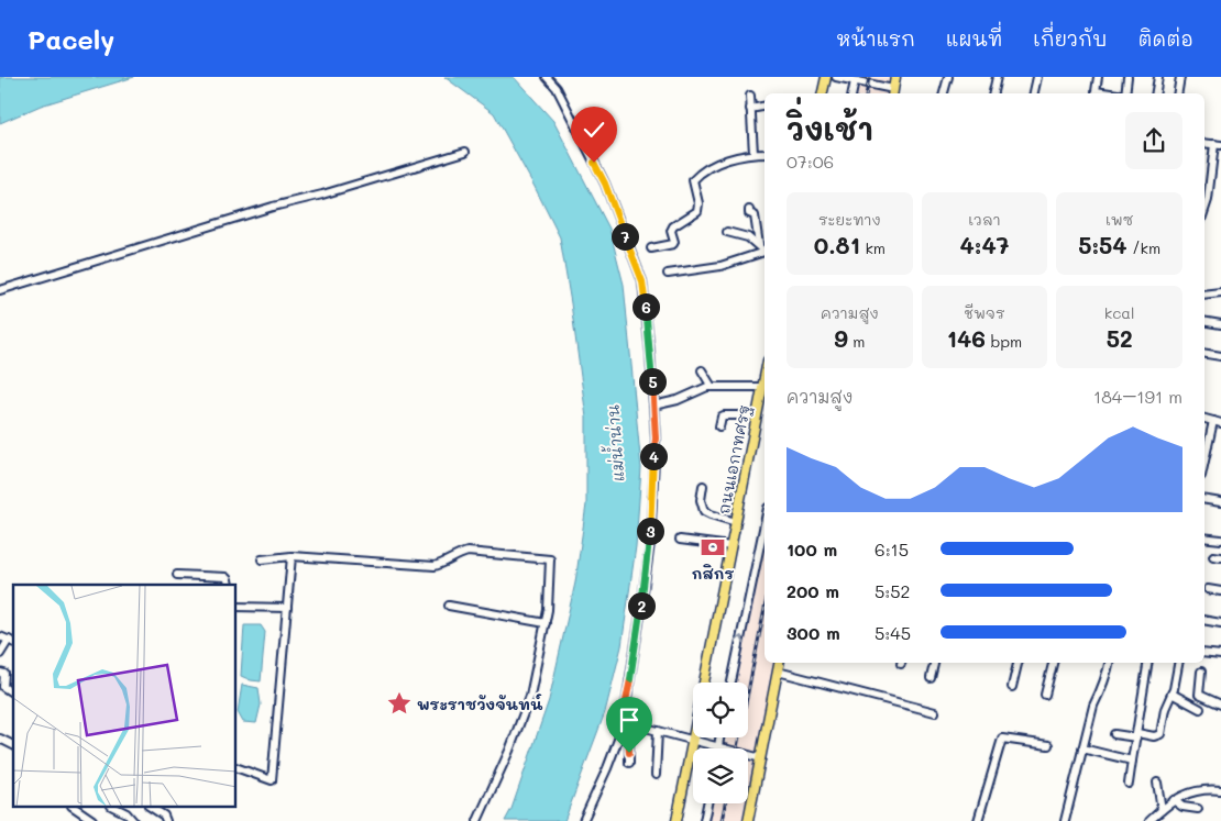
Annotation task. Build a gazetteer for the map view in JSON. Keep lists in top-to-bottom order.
{
  "streets": {
    "main road": ["ถนนเอกาทศรฐ"]
  },
  "water": ["แม่น้ำน่าน"],
  "places": {
    "bank": ["กสิกร"],
    "place": ["พระราชวังจันทน์"]
  },
  "page": {
    "header": "Pacely",
    "nav": [
      "หน้าแรก",
      "แผนที่",
      "เกี่ยวกับ",
      "ติดต่อ"
    ],
    "heading": ["วิ่งเช้า", "07:06"],
    "stats": [
      ["ระยะทาง", "0.81 km"],
      ["เวลา", "4:47"],
      ["เพซ", "5:54 /km"],
      ["ความสูง", "9 m"],
      ["ชีพจร", "146 bpm"],
      ["kcal", "52"]
    ],
    "pins": [
      "7",
      "6",
      "5",
      "4",
      "3",
      "2"
    ],
    "chart": ["ความสูง", "184–191 m"],
    "list": [
      {
        "name": "100 m",
        "note": "6:15"
      },
      {
        "name": "200 m",
        "note": "5:52"
      },
      {
        "name": "300 m",
        "note": "5:45"
      }
    ]
  }
}
